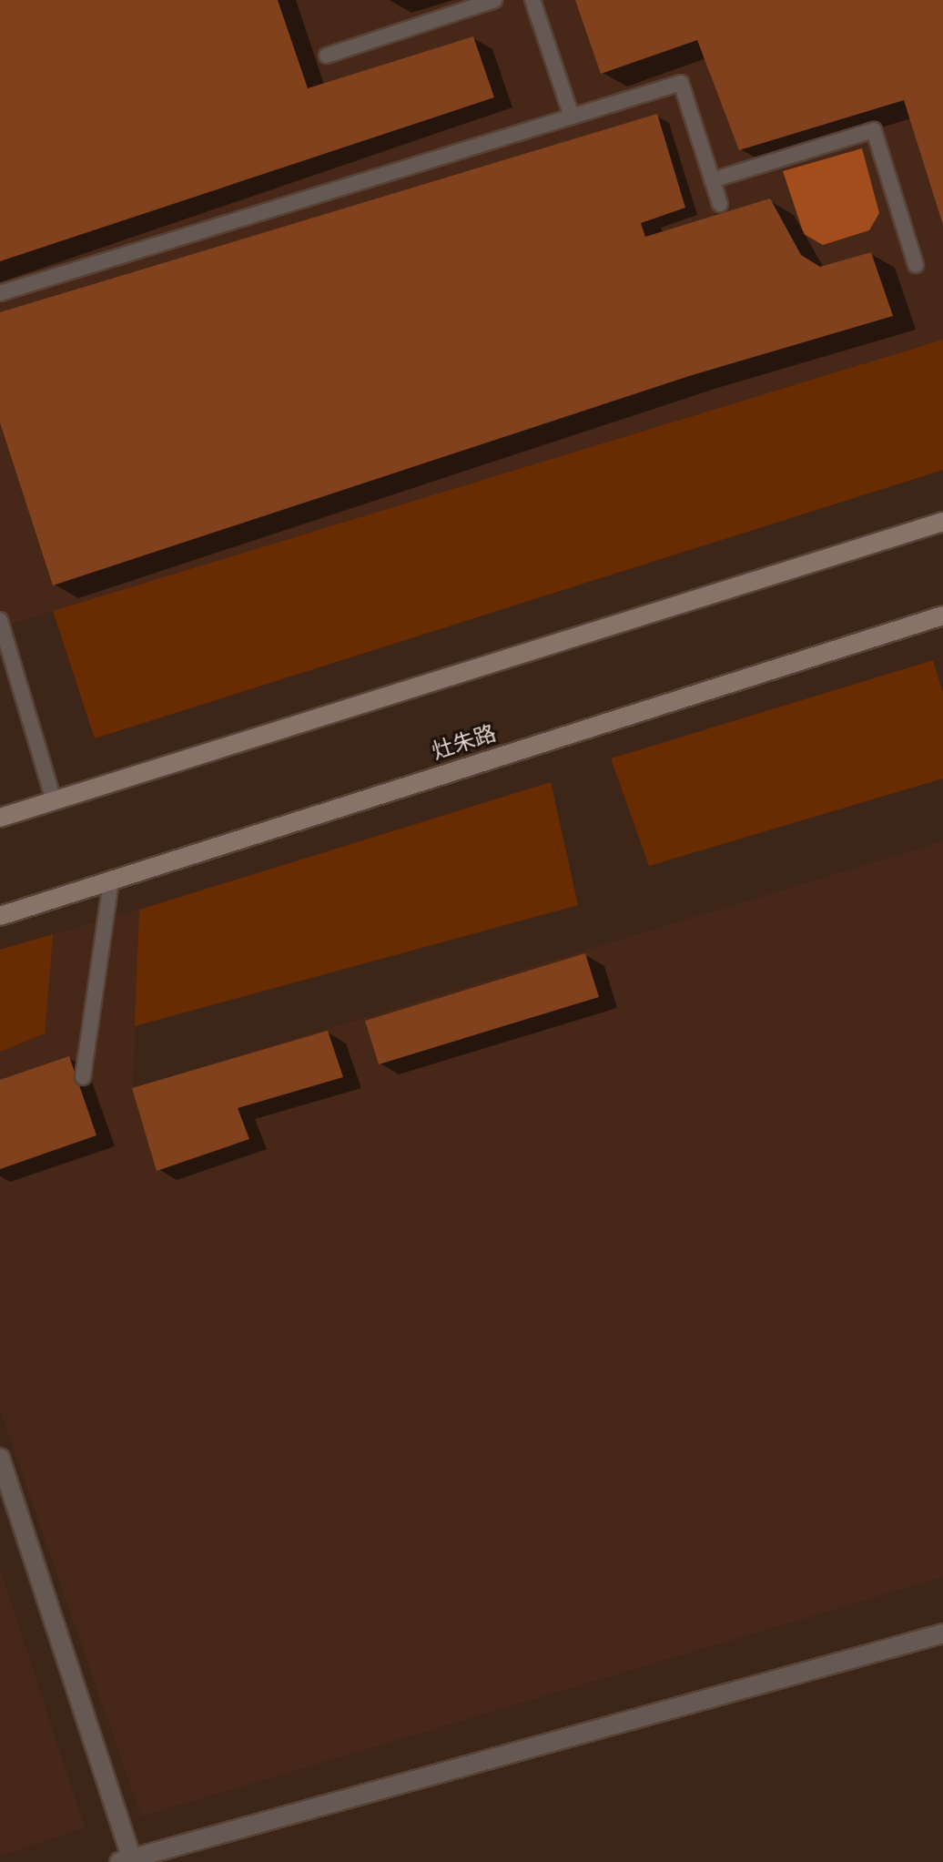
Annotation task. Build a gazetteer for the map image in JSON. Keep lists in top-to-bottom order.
{
  "streets": {
    "main road": ["灶朱路"]
  }
}
